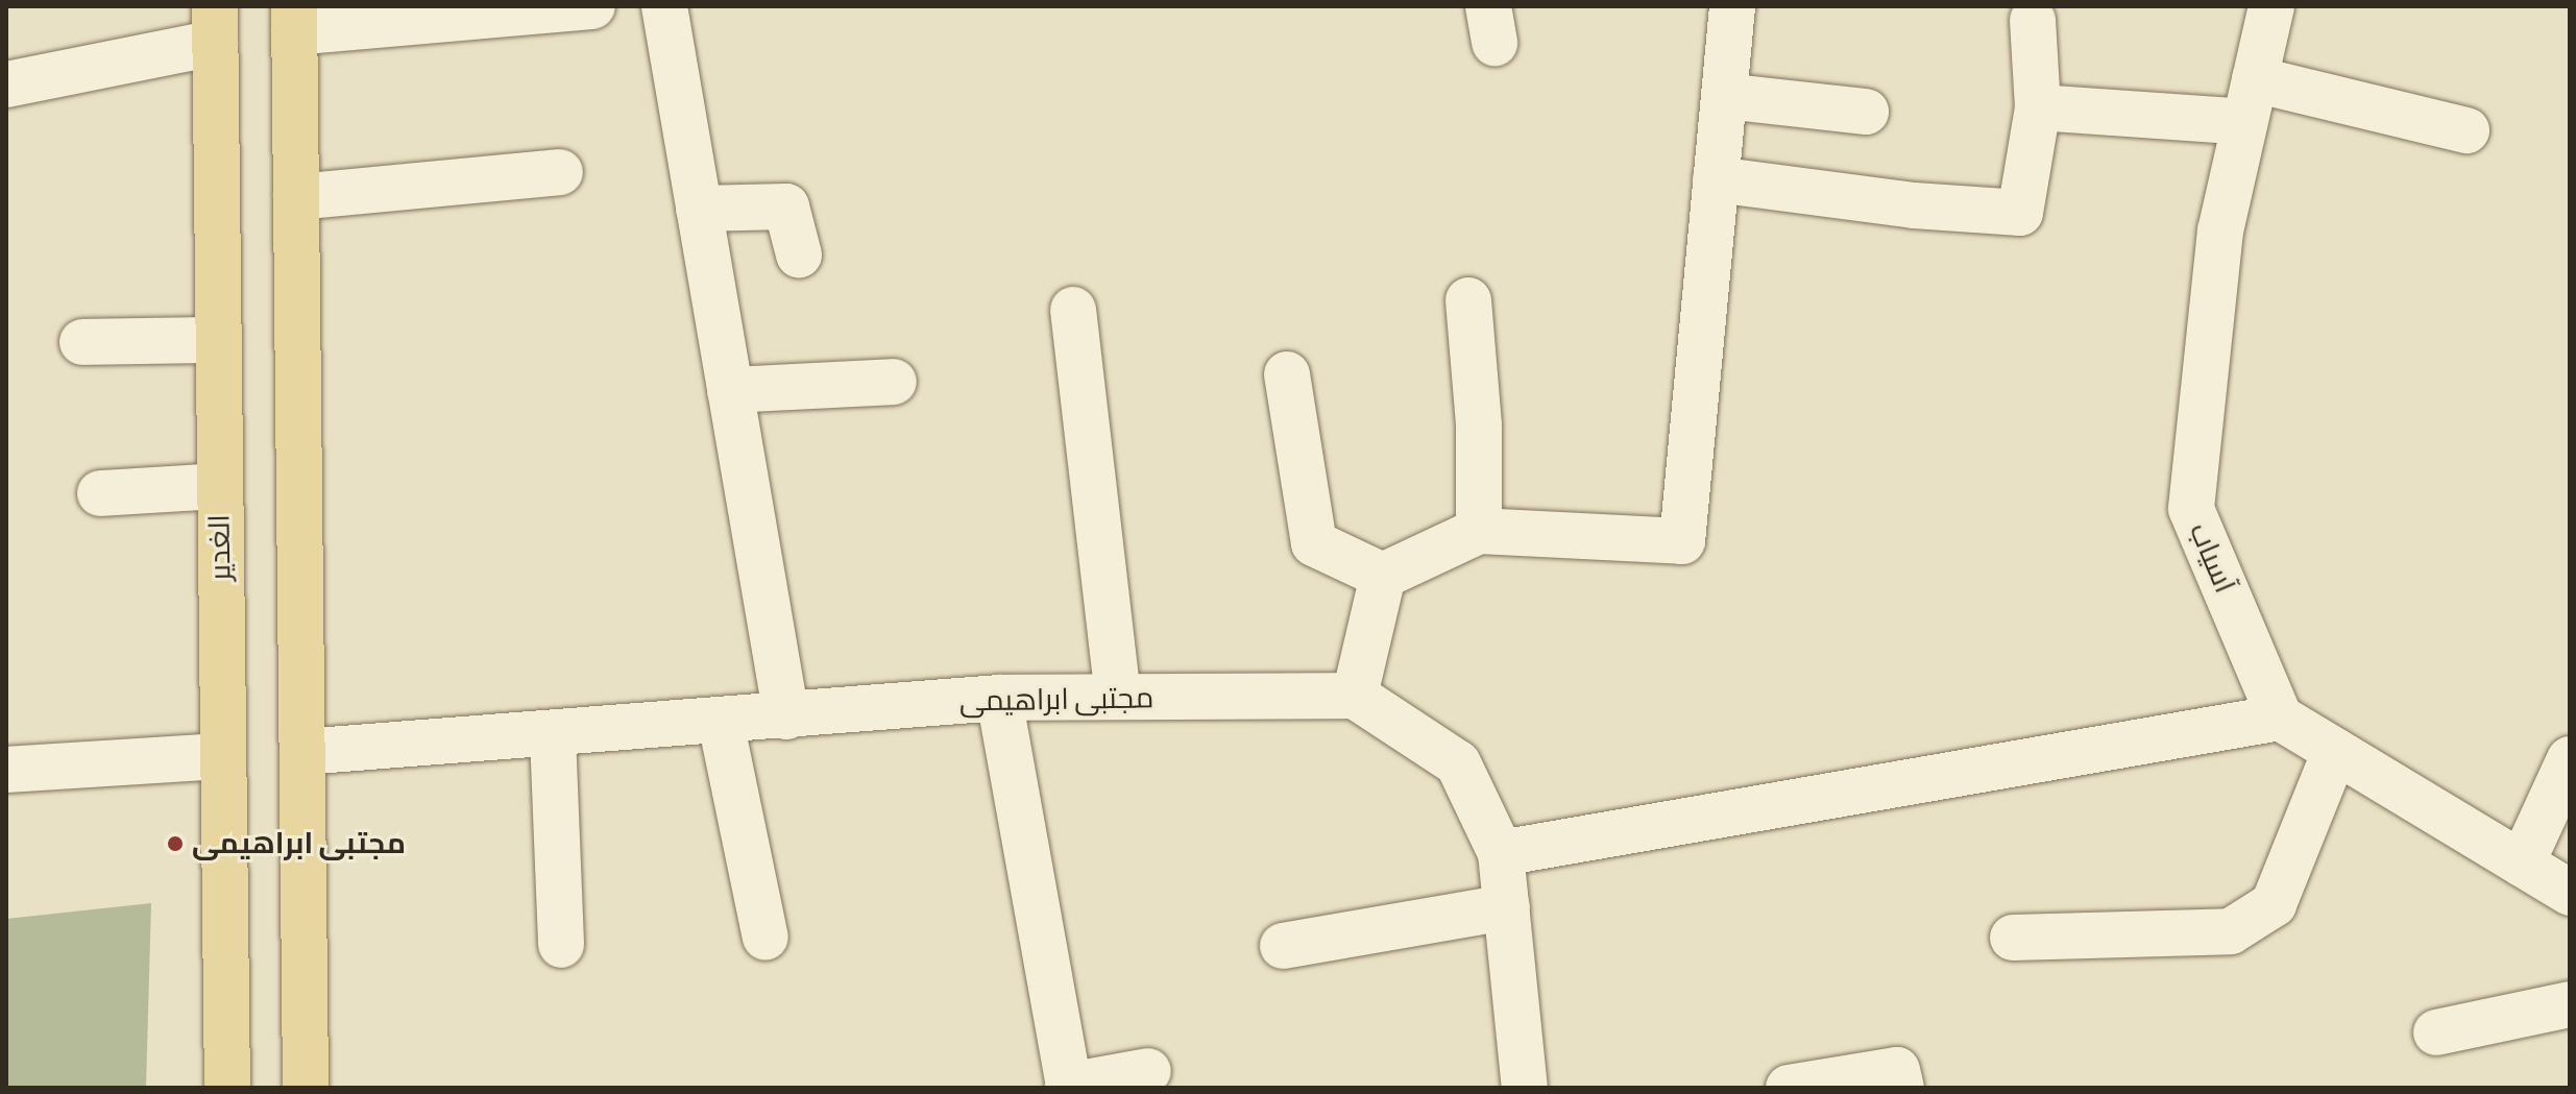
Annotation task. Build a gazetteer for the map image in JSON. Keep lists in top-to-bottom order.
{
  "streets": {
    "main road": ["الغدیر"],
    "street": ["آسیاب", "مجتبی ابراهیمی"]
  },
  "places": ["مجتبی ابراهیمی"]
}
